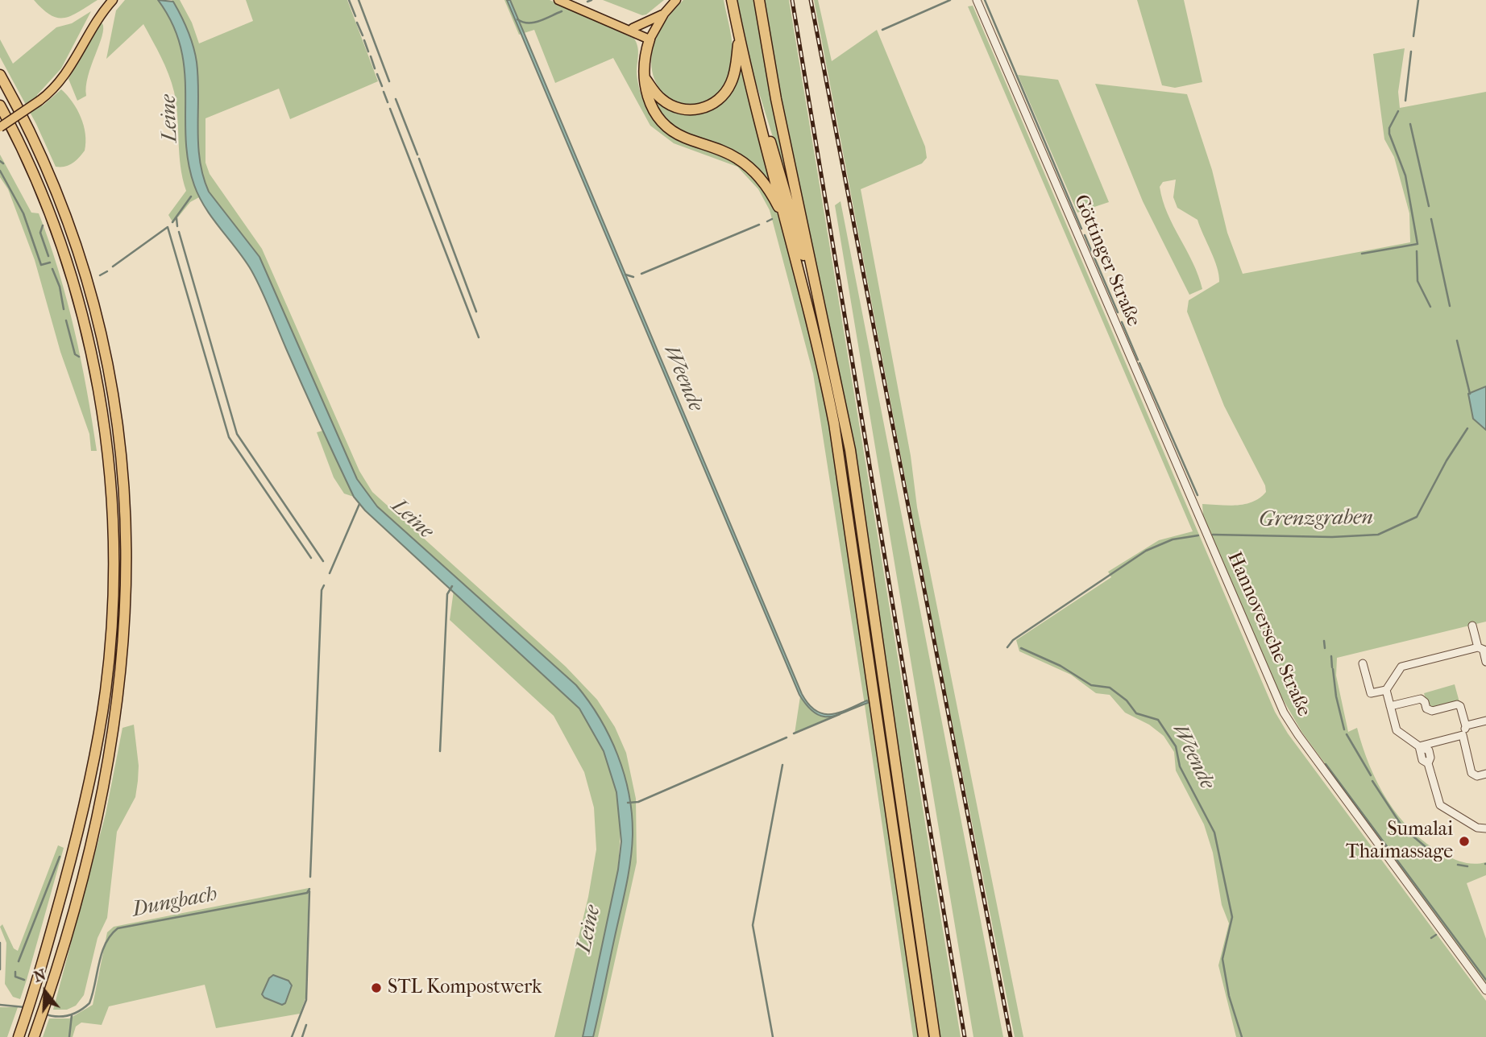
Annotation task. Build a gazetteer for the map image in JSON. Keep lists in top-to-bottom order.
{
  "streets": {
    "street": ["Göttinger Straße", "Hannoversche Straße"]
  },
  "crossings": [
    ["Göttinger Straße", "Hannoversche Straße"]
  ],
  "water": [
    "Leine",
    "Weende",
    "Grenzgraben",
    "Dungbach"
  ],
  "places": ["Sumalai Thaimassage", "STL Kompostwerk"],
  "north": "top"
}
